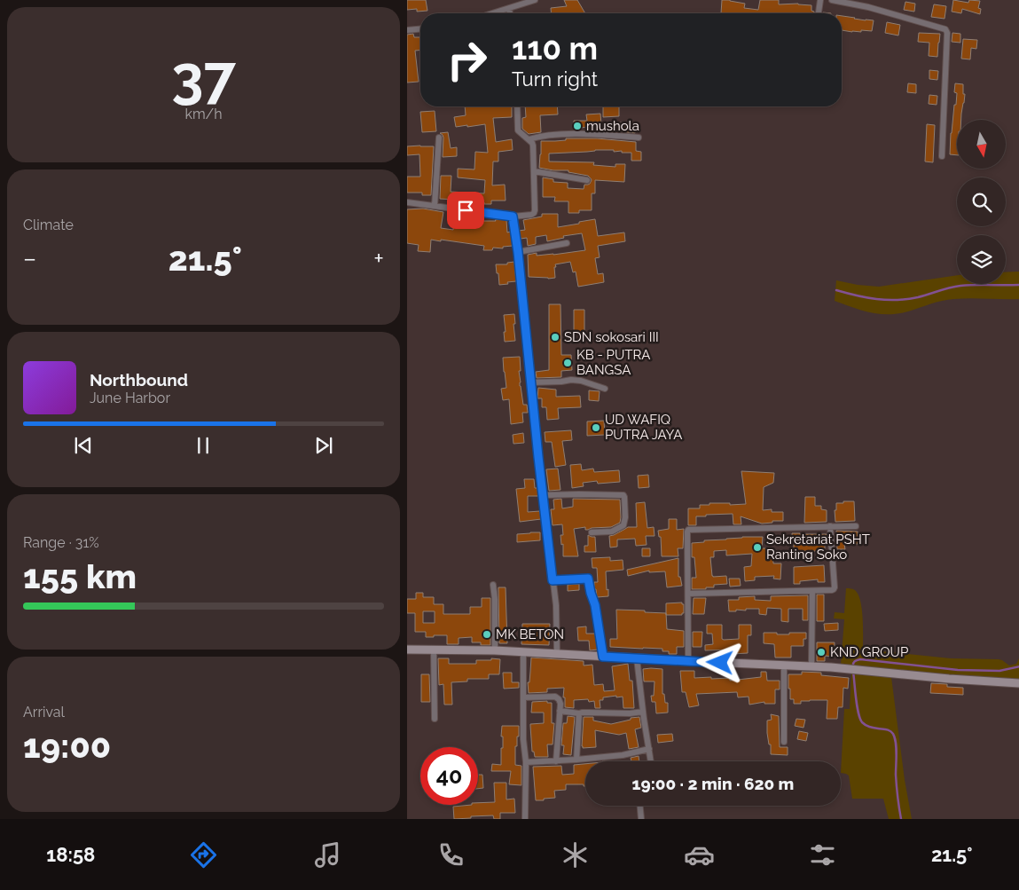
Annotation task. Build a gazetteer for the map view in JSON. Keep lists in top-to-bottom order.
{
  "places": [
    "mushola",
    "SDN sokosari III",
    "KB - PUTRA BANGSA",
    "UD WAFIQ PUTRA JAYA",
    "Sekretariat PSHT Ranting Soko",
    "MK BETON",
    "KND GROUP"
  ],
  "north": "bottom",
  "page": {
    "tile": [
      ["37", "km/h"],
      "Climate",
      ["Range · 31%", "155 km"],
      ["Arrival", "19:00"]
    ],
    "turn": ["110 m", "Turn right"],
    "heat": ["−", "21.5°", "+"],
    "song": ["Northbound", "June Harbor"],
    "limit": "40",
    "trip": "19:00 · 2 min · 620 m",
    "tabs": ["18:58", "21.5°"]
  }
}
